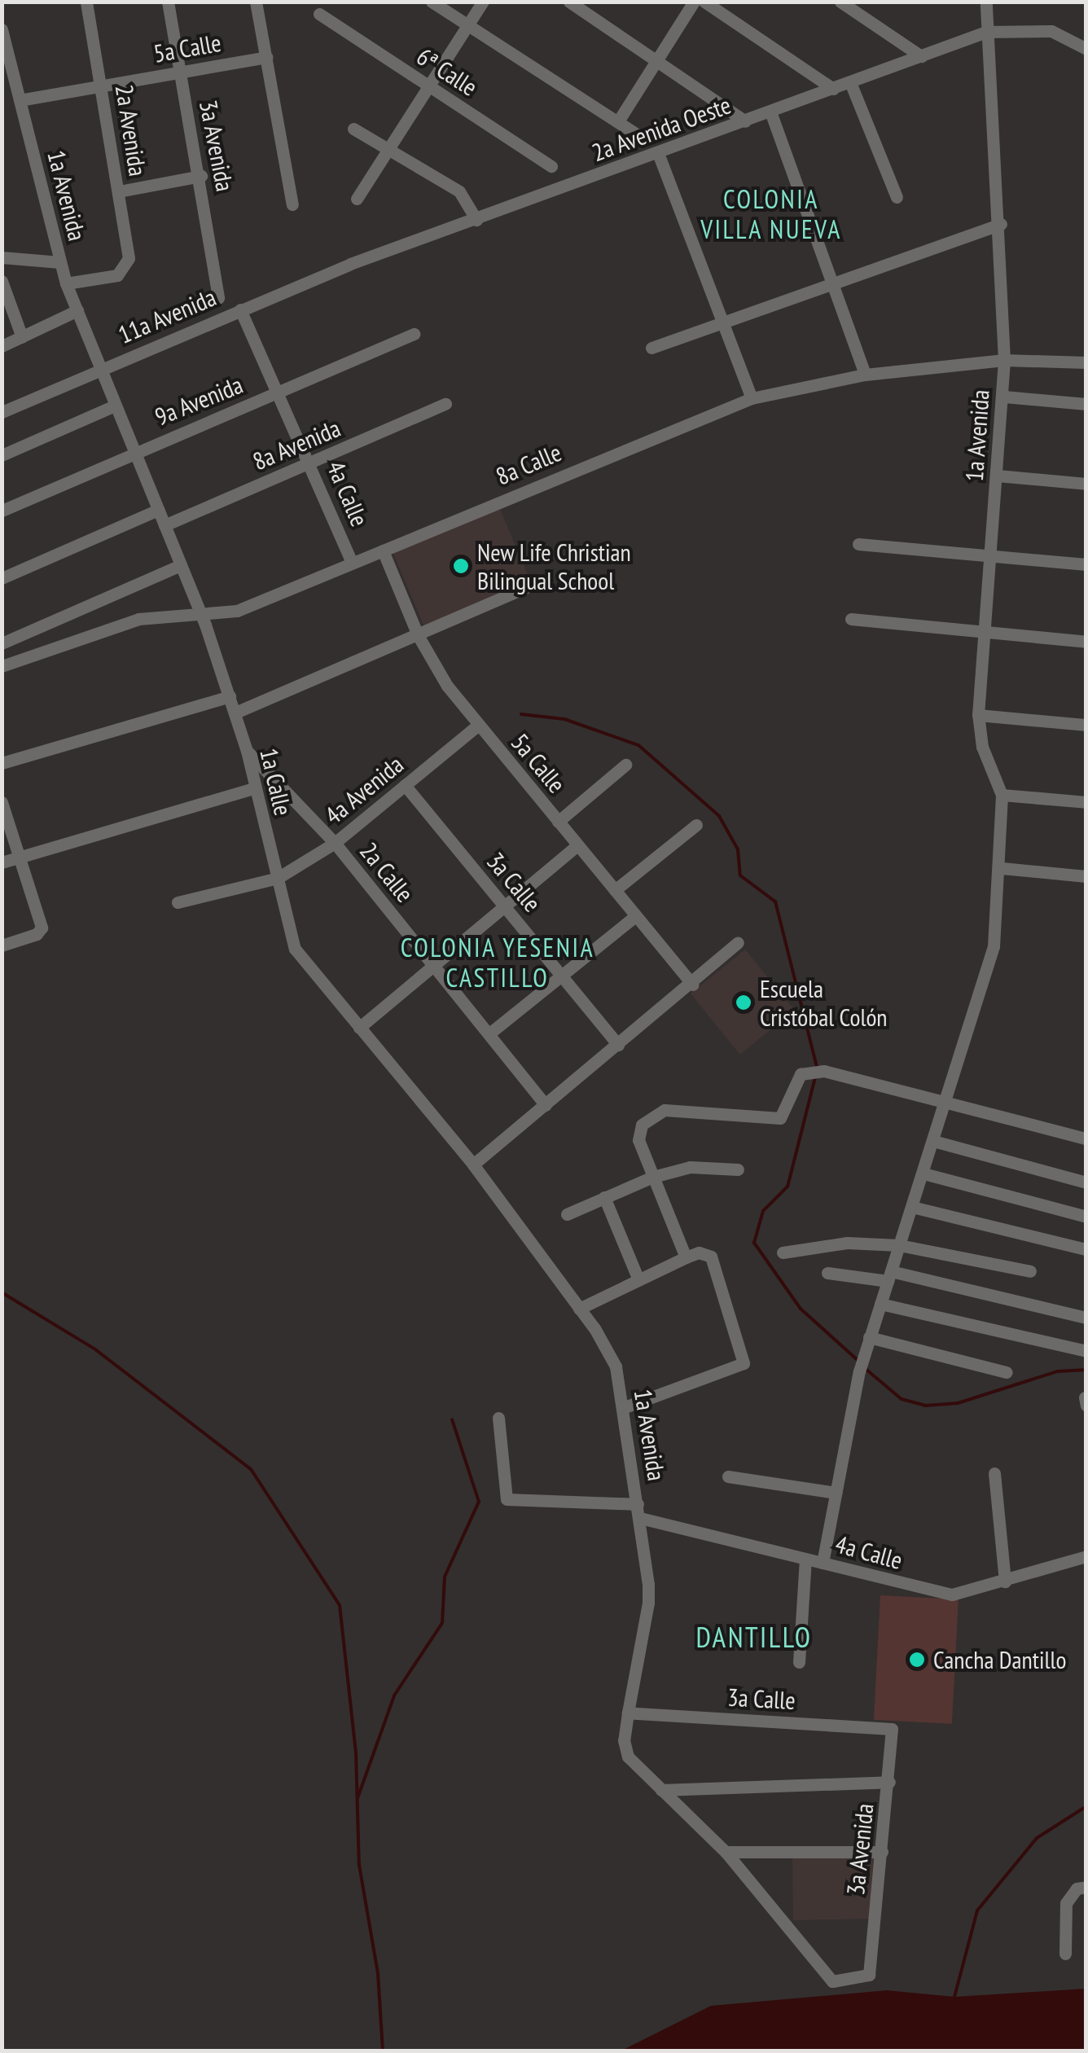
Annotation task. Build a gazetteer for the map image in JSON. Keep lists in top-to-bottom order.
{
  "streets": {
    "street": [
      "5a Calle",
      "6ª Calle",
      "2a Avenida Oeste",
      "2a Avenida",
      "3a Avenida",
      "1a Avenida",
      "11a Avenida",
      "9a Avenida",
      "8a Avenida",
      "8a Calle",
      "4a Calle",
      "1a Calle",
      "4a Avenida",
      "2a Calle",
      "3a Calle"
    ]
  },
  "crossings": [
    ["5a Calle", "2a Avenida"],
    ["5a Calle", "3a Avenida"],
    ["5a Calle", "1a Avenida"],
    ["5a Calle", "8a Calle"],
    ["5a Calle", "4a Avenida"],
    ["2a Avenida Oeste", "1a Avenida"],
    ["2a Avenida Oeste", "11a Avenida"],
    ["2a Avenida", "1a Avenida"],
    ["3a Avenida", "1a Avenida"],
    ["3a Avenida", "3a Calle"],
    ["1a Avenida", "11a Avenida"],
    ["1a Avenida", "8a Calle"],
    ["1a Avenida", "4a Calle"],
    ["1a Avenida", "1a Calle"],
    ["1a Avenida", "3a Calle"],
    ["11a Avenida", "4a Calle"],
    ["11a Avenida", "1a Calle"],
    ["9a Avenida", "4a Calle"],
    ["9a Avenida", "1a Calle"],
    ["8a Avenida", "4a Calle"],
    ["8a Avenida", "1a Calle"],
    ["8a Calle", "4a Calle"],
    ["8a Calle", "1a Calle"],
    ["1a Calle", "4a Avenida"],
    ["1a Calle", "2a Calle"],
    ["4a Avenida", "2a Calle"],
    ["4a Avenida", "3a Calle"]
  ],
  "districts": ["COLONIA VILLA NUEVA", "COLONIA YESENIA CASTILLO", "DANTILLO"],
  "places": ["New Life Christian Bilingual School", "Escuela Cristóbal Colón", "Cancha Dantillo"]
}
